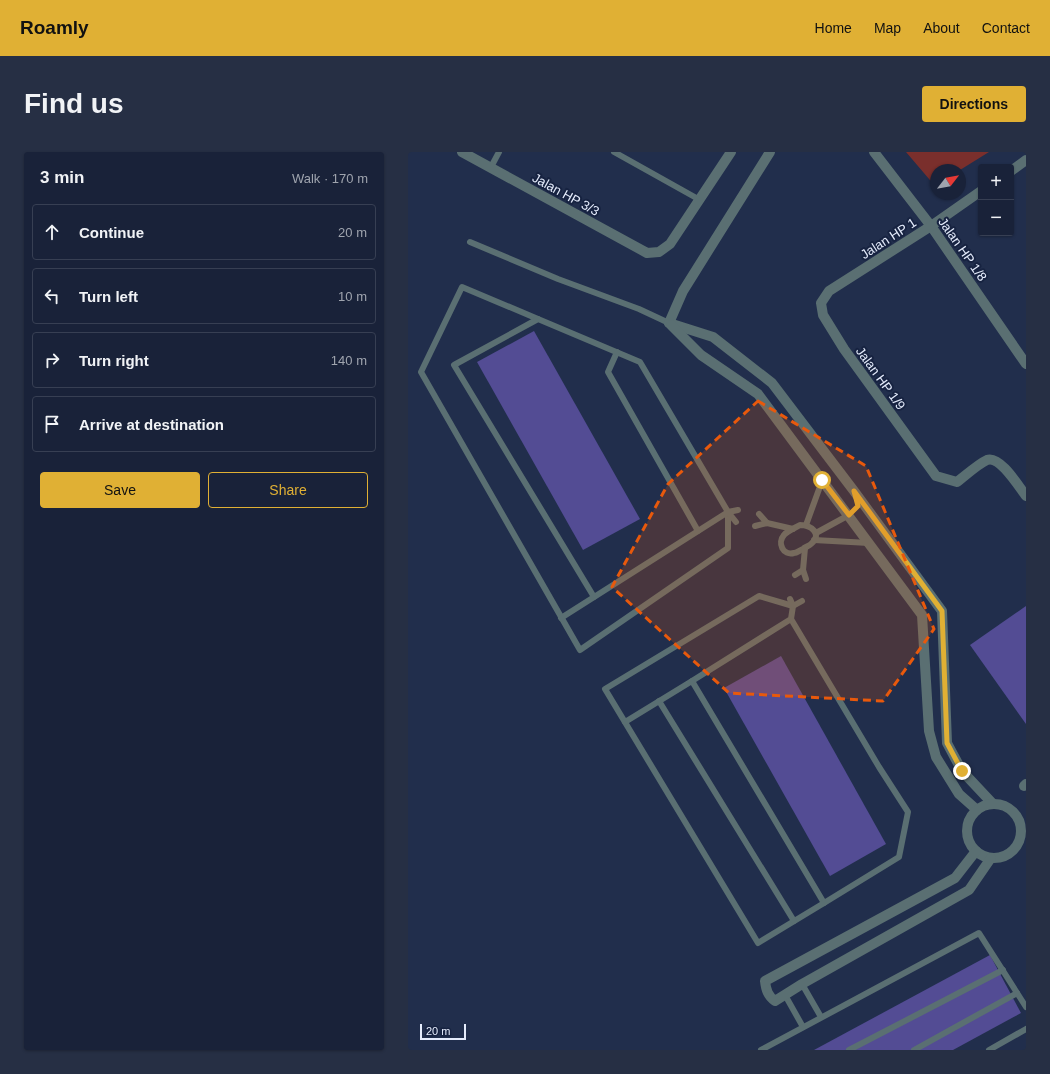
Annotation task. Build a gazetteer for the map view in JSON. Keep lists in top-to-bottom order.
{
  "streets": {
    "street": [
      "Jalan HP 3/3",
      "Jalan HP 1",
      "Jalan HP 1/8",
      "Jalan HP 1/9"
    ]
  },
  "crossings": [
    ["Jalan HP 1", "Jalan HP 1/8"],
    ["Jalan HP 1", "Jalan HP 1/9"]
  ],
  "scale_bar": "20 m",
  "north": "top right",
  "page": {
    "header": "Roamly",
    "nav": [
      "Home",
      "Map",
      "About",
      "Contact"
    ],
    "buttons": [
      "Directions",
      ["Save", "Share"]
    ],
    "title": "Find us",
    "heading": ["3 min", "Walk · 170 m"],
    "map_buttons": ["+", "−"],
    "list": [
      ["Continue", "20 m"],
      ["Turn left", "10 m"],
      ["Turn right", "140 m"],
      "Arrive at destination"
    ],
    "scale": "20 m"
  }
}
